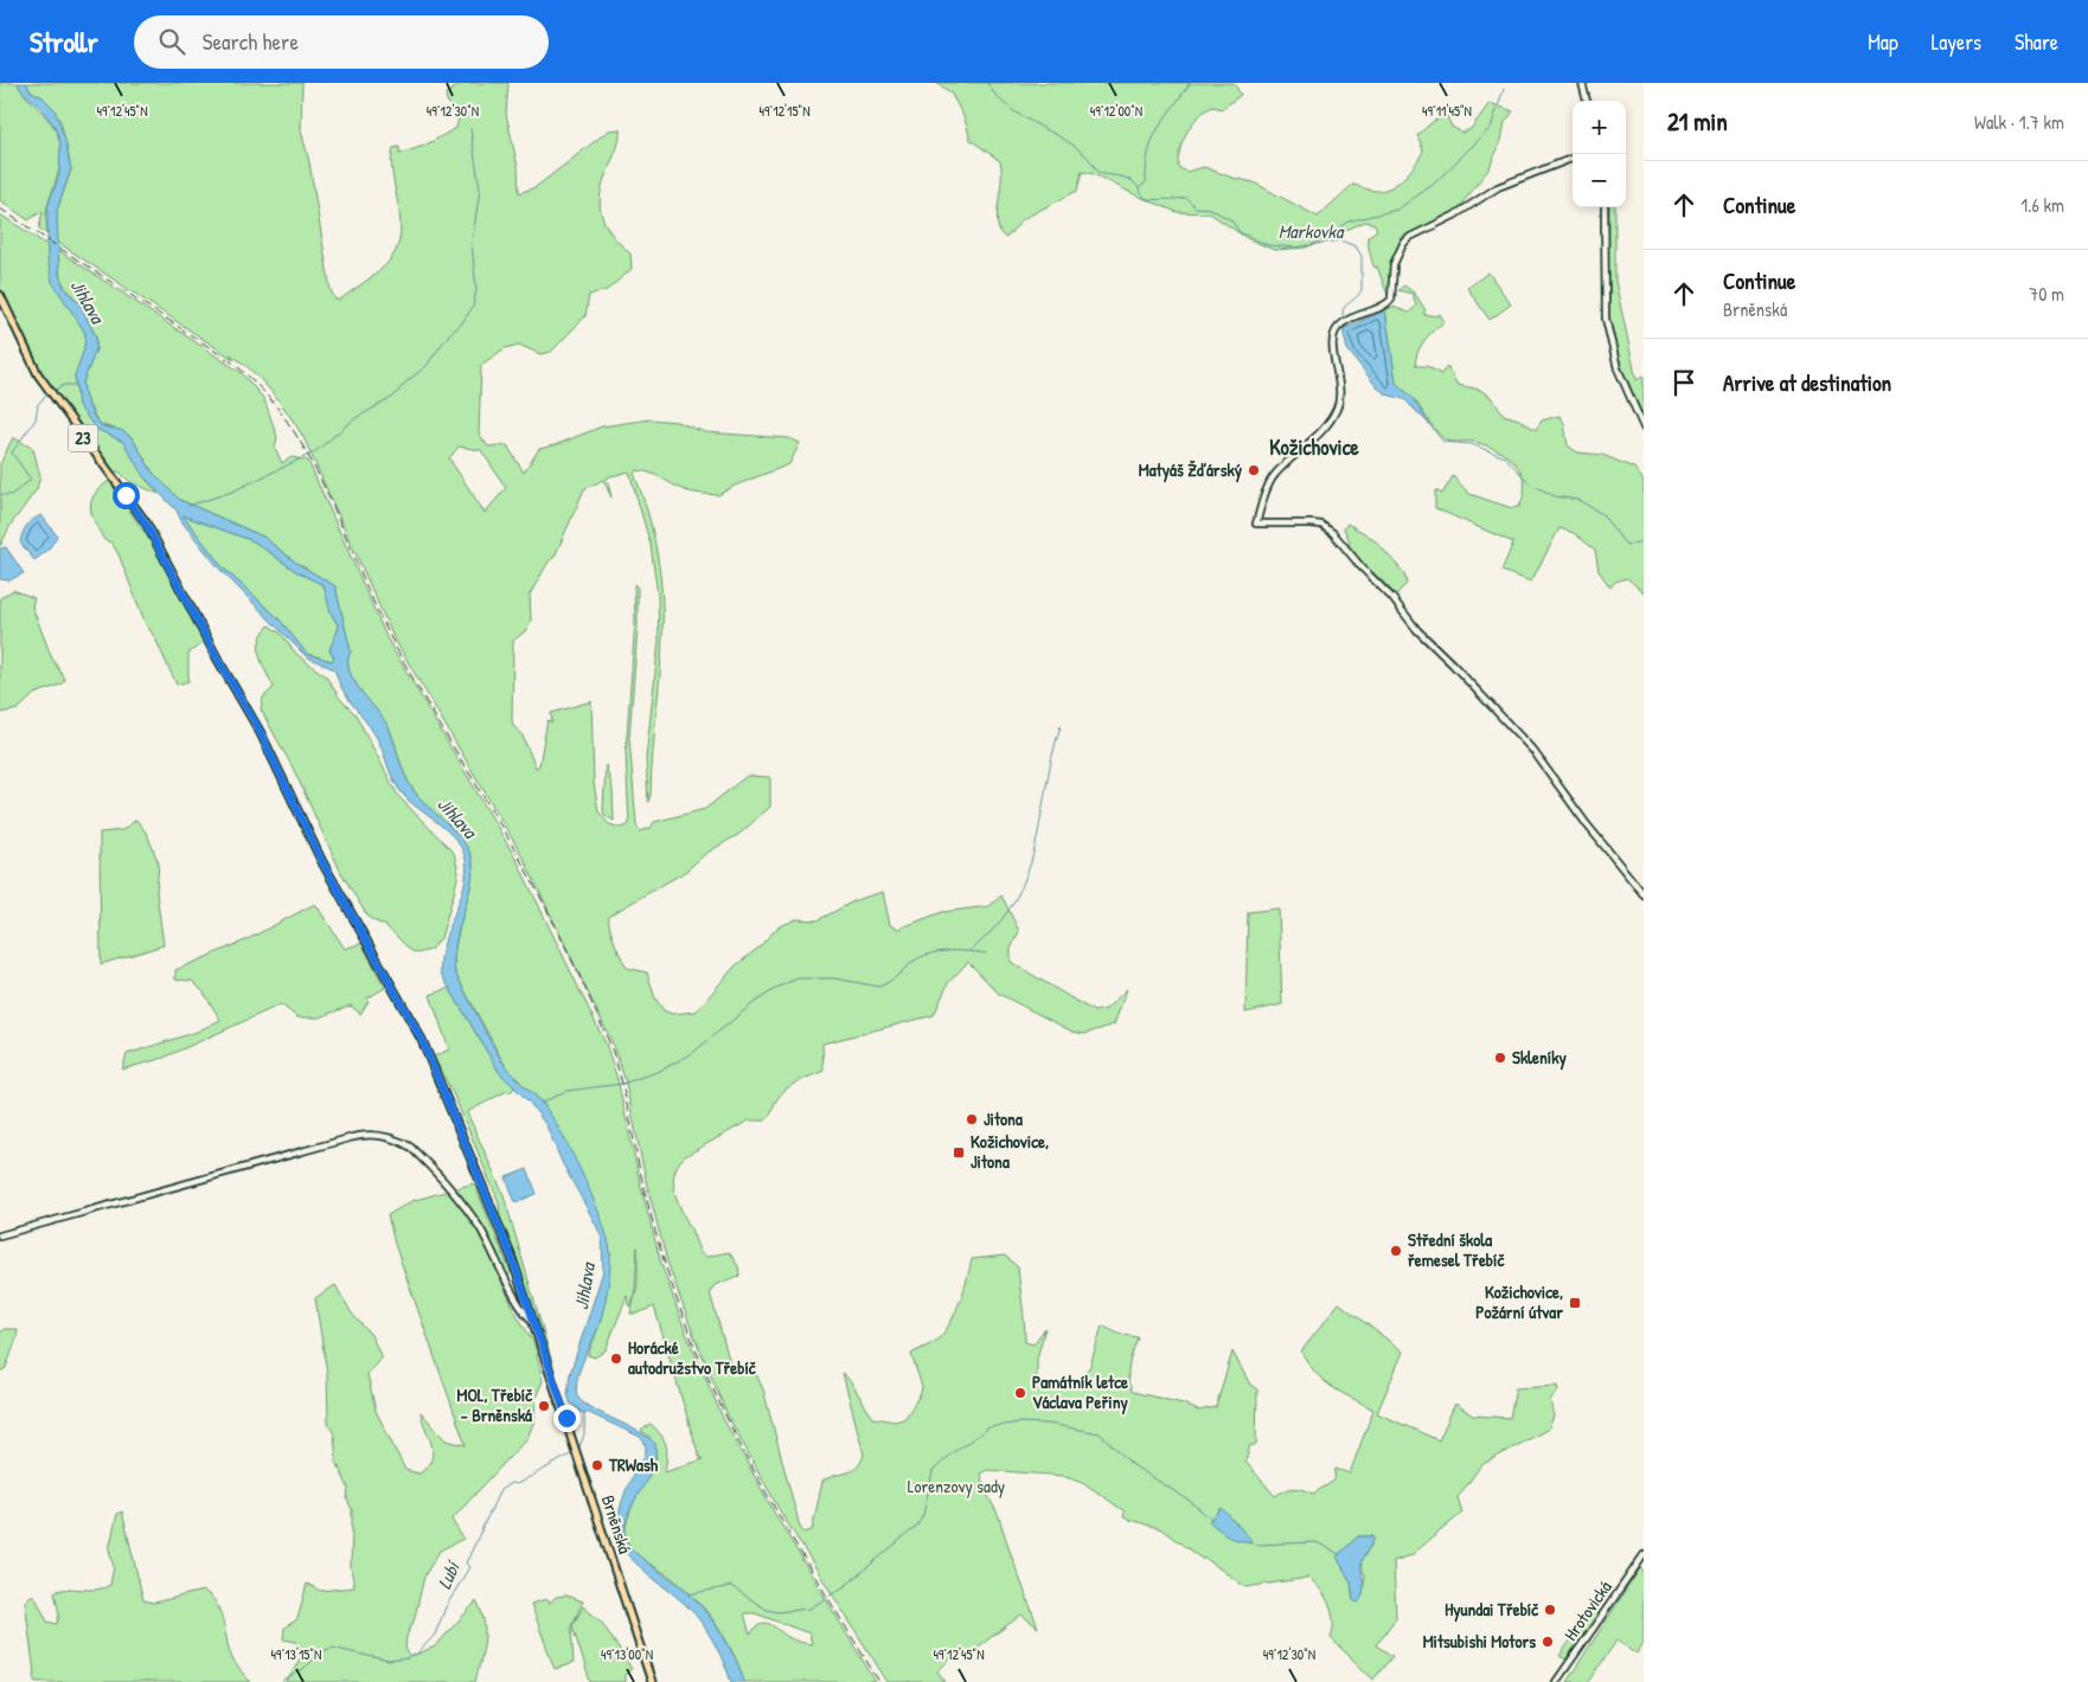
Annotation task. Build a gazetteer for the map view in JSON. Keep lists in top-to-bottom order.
{
  "streets": {
    "main road": ["23", "Brněnská"],
    "street": ["Hrotovická"]
  },
  "crossings": [
    ["23", "Brněnská"]
  ],
  "districts": ["Kožichovice"],
  "water": ["Markovka", "Jihlava", "Lubí"],
  "parks": ["Lorenzovy sady"],
  "places": {
    "other": [
      "Matyáš Žďárský",
      "Skleníky",
      "Jitona",
      "Střední škola řemesel Třebíč",
      "Horácké autodružstvo Třebíč",
      "Památník letce Václava Peřiny",
      "MOL, Třebíč - Brněnská",
      "TRWash",
      "Hyundai Třebíč",
      "Mitsubishi Motors"
    ],
    "transit": ["Kožichovice, Jitona", "Kožichovice, Požární útvar"]
  },
  "page": {
    "header": "Strollr",
    "search": "Search here",
    "nav": ["Map", "Layers", "Share"],
    "heading": ["21 min", "Walk · 1.7 km"],
    "map_buttons": ["+", "−"],
    "list": [
      ["Continue", "1.6 km"],
      ["Continue", "Brněnská", "70 m"],
      "Arrive at destination"
    ]
  },
  "coordinates": [
    "49°12'45\"N",
    "49°12'30\"N",
    "49°12'15\"N",
    "49°12'00\"N",
    "49°11'45\"N",
    "49°13'15\"N",
    "49°13'00\"N"
  ]
}
